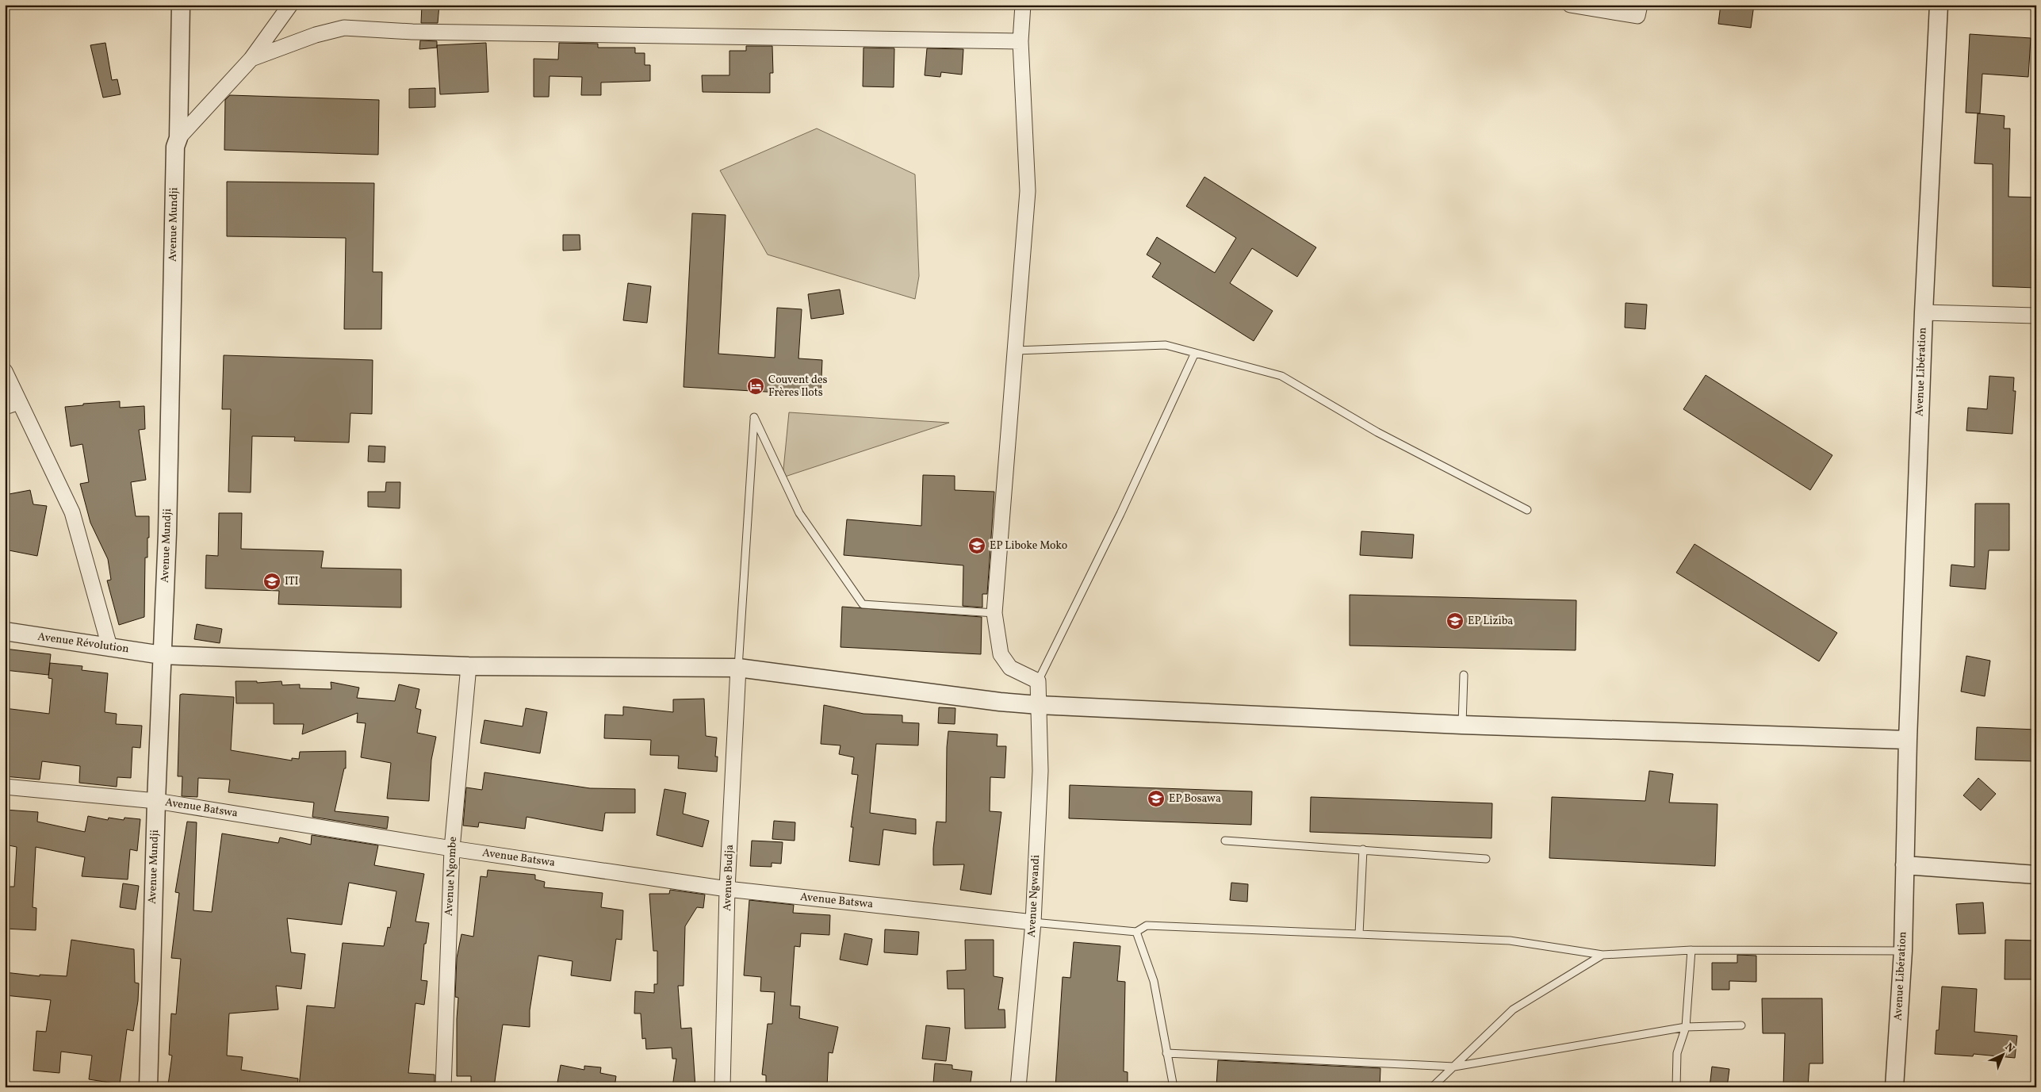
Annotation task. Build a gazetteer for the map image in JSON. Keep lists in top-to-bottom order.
{
  "streets": {
    "street": [
      "Avenue Mundji",
      "Avenue Libération",
      "Avenue Révolution",
      "Avenue Batswa",
      "Avenue Ngombe",
      "Avenue Budja",
      "Avenue Ngwandi"
    ]
  },
  "crossings": [
    ["Avenue Mundji", "Avenue Révolution"],
    ["Avenue Mundji", "Avenue Batswa"],
    ["Avenue Libération", "Avenue Révolution"],
    ["Avenue Révolution", "Avenue Ngombe"],
    ["Avenue Révolution", "Avenue Budja"],
    ["Avenue Révolution", "Avenue Ngwandi"],
    ["Avenue Batswa", "Avenue Ngombe"],
    ["Avenue Batswa", "Avenue Budja"],
    ["Avenue Batswa", "Avenue Ngwandi"]
  ],
  "places": {
    "hotel": ["Couvent des Frères Ilots"],
    "school or university": [
      "EP Liboke Moko",
      "ITI",
      "EP Liziba",
      "EP Bosawa"
    ]
  },
  "north": "top right"
}
